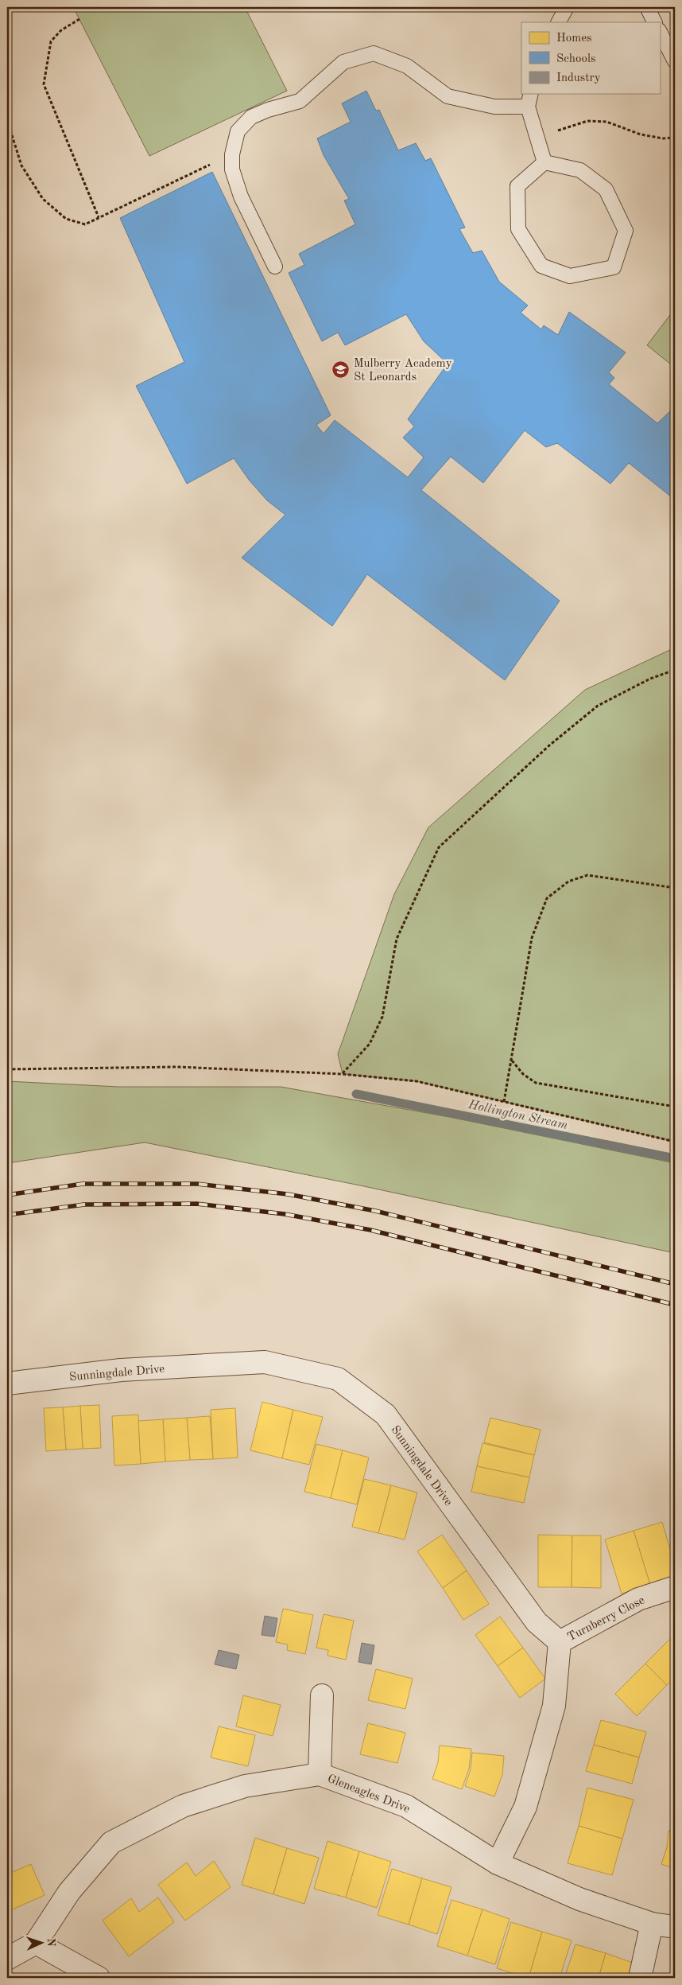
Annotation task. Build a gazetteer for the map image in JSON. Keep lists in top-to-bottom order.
{
  "streets": {
    "street": ["Sunningdale Drive", "Turnberry Close", "Gleneagles Drive"]
  },
  "crossings": [
    ["Sunningdale Drive", "Turnberry Close"]
  ],
  "water": ["Hollington Stream"],
  "places": {
    "school or university": ["Mulberry Academy St Leonards"]
  },
  "legend": ["Homes", "Schools", "Industry"],
  "north": "right"
}
